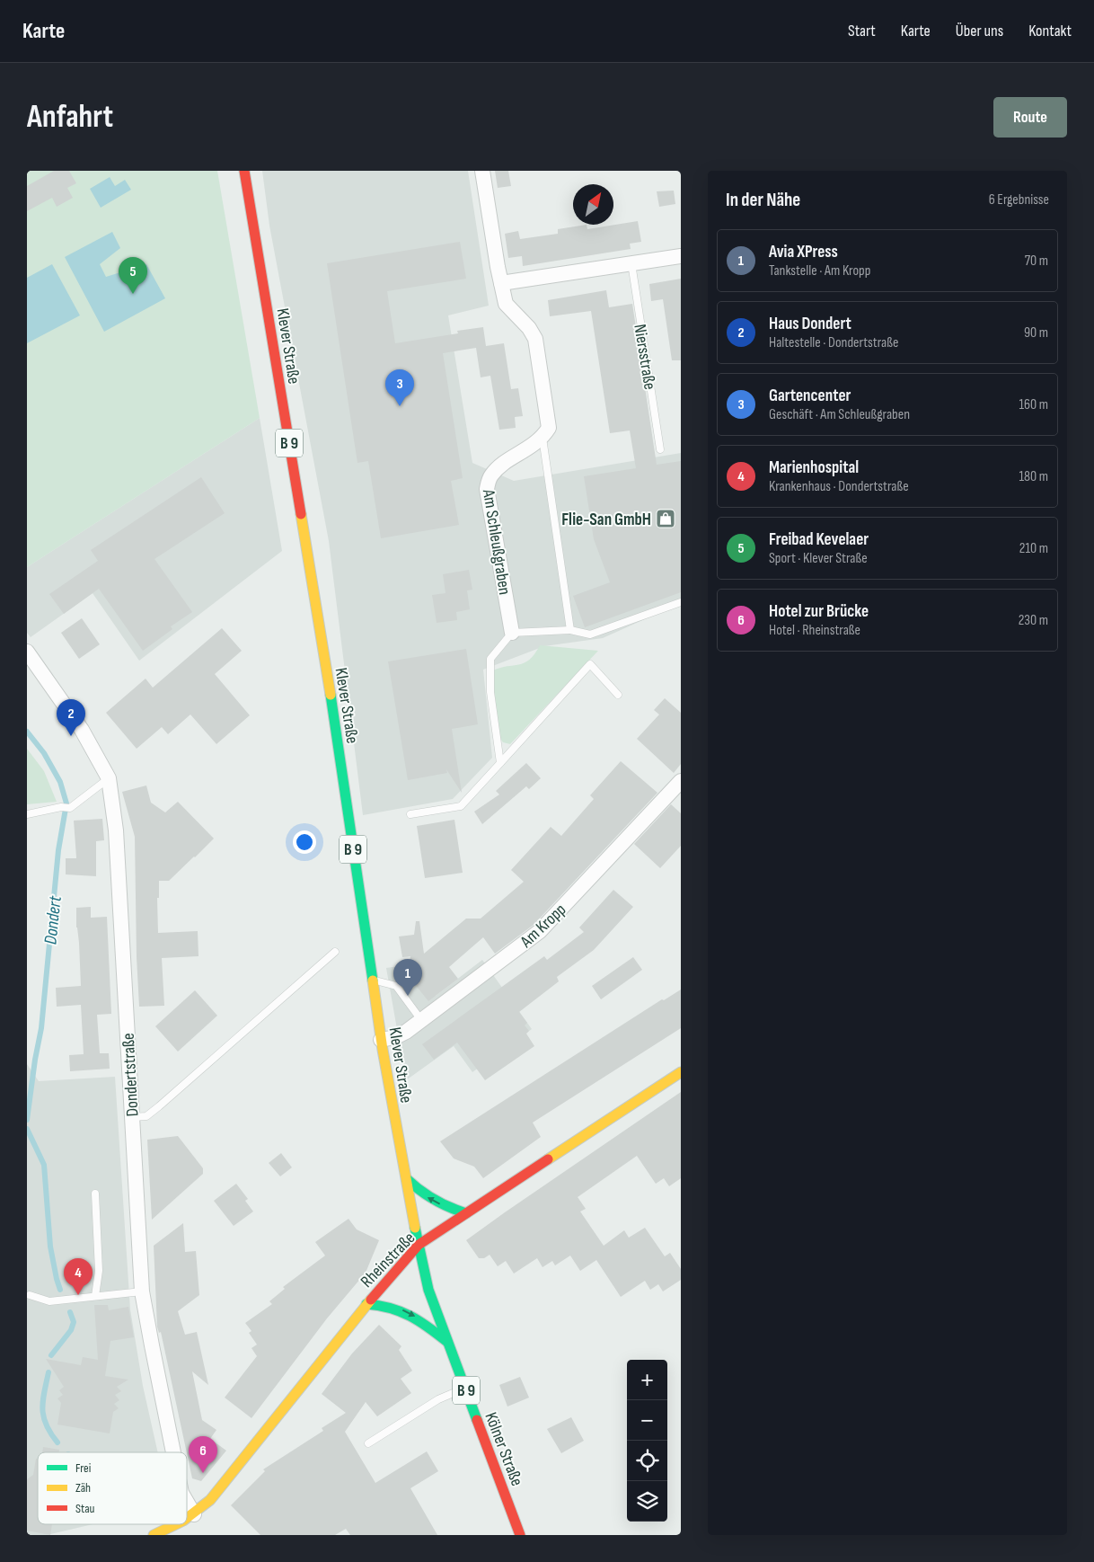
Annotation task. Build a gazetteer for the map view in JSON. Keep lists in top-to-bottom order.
{
  "streets": {
    "main road": [
      "Klever Straße",
      "B 9",
      "Rheinstraße",
      "Kölner Straße"
    ],
    "street": ["Am Schleußgraben", "Am Kropp", "Dondertstraße"],
    "lane": ["Niersstraße"]
  },
  "crossings": [
    ["Klever Straße", "Am Kropp"],
    ["Klever Straße", "Rheinstraße"],
    ["Klever Straße", "Kölner Straße"],
    ["Dondertstraße", "Rheinstraße"],
    ["Rheinstraße", "Kölner Straße"]
  ],
  "water": ["Dondert"],
  "places": {
    "shop": ["Flie-San GmbH"]
  },
  "legend": ["Frei", "Zäh", "Stau"],
  "north": "top right",
  "page": {
    "header": "Karte",
    "nav": [
      "Start",
      "Karte",
      "Über uns",
      "Kontakt"
    ],
    "buttons": "Route",
    "title": "Anfahrt",
    "heading": ["In der Nähe", "6 Ergebnisse"],
    "list": [
      {
        "mark": "1",
        "name": "Avia XPress",
        "note": "Tankstelle · Am Kropp",
        "value": "70 m"
      },
      {
        "mark": "2",
        "name": "Haus Dondert",
        "note": "Haltestelle · Dondertstraße",
        "value": "90 m"
      },
      {
        "mark": "3",
        "name": "Gartencenter",
        "note": "Geschäft · Am Schleußgraben",
        "value": "160 m"
      },
      {
        "mark": "4",
        "name": "Marienhospital",
        "note": "Krankenhaus · Dondertstraße",
        "value": "180 m"
      },
      {
        "mark": "5",
        "name": "Freibad Kevelaer",
        "note": "Sport · Klever Straße",
        "value": "210 m"
      },
      {
        "mark": "6",
        "name": "Hotel zur Brücke",
        "note": "Hotel · Rheinstraße",
        "value": "230 m"
      }
    ],
    "pins": [
      "5",
      "3",
      "2",
      "1",
      "4",
      "6"
    ],
    "map_buttons": ["+", "−"]
  }
}
